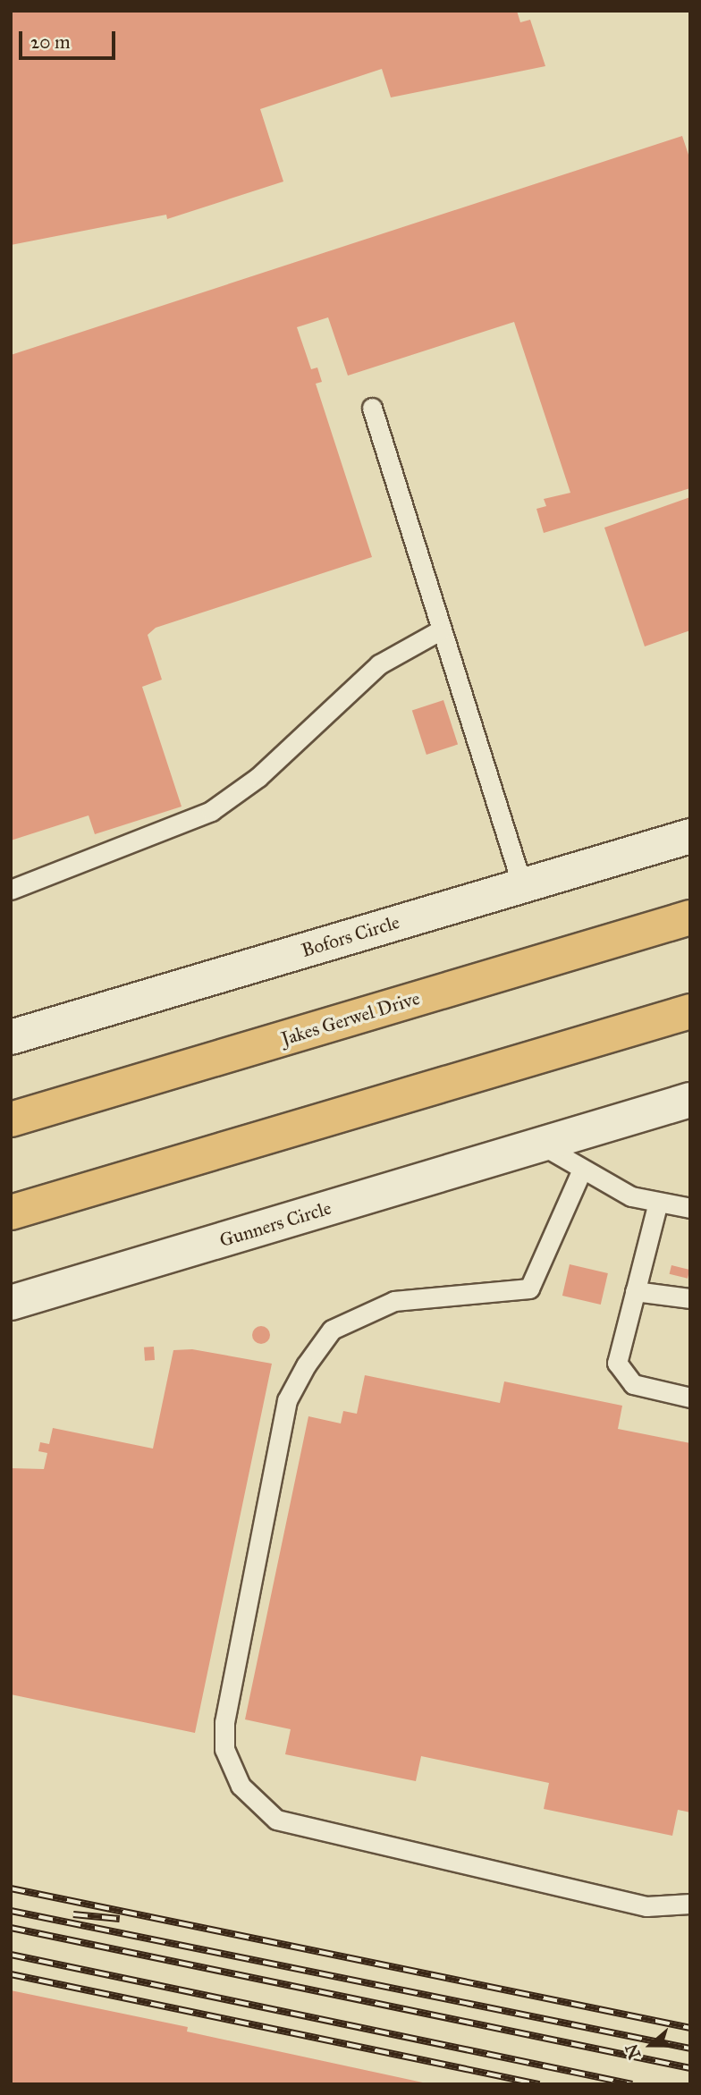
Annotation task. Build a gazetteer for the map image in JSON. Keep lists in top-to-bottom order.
{
  "streets": {
    "highway": ["Jakes Gerwel Drive"],
    "street": ["Bofors Circle", "Gunners Circle"]
  },
  "scale_bar": "20 m",
  "north": "left"
}
